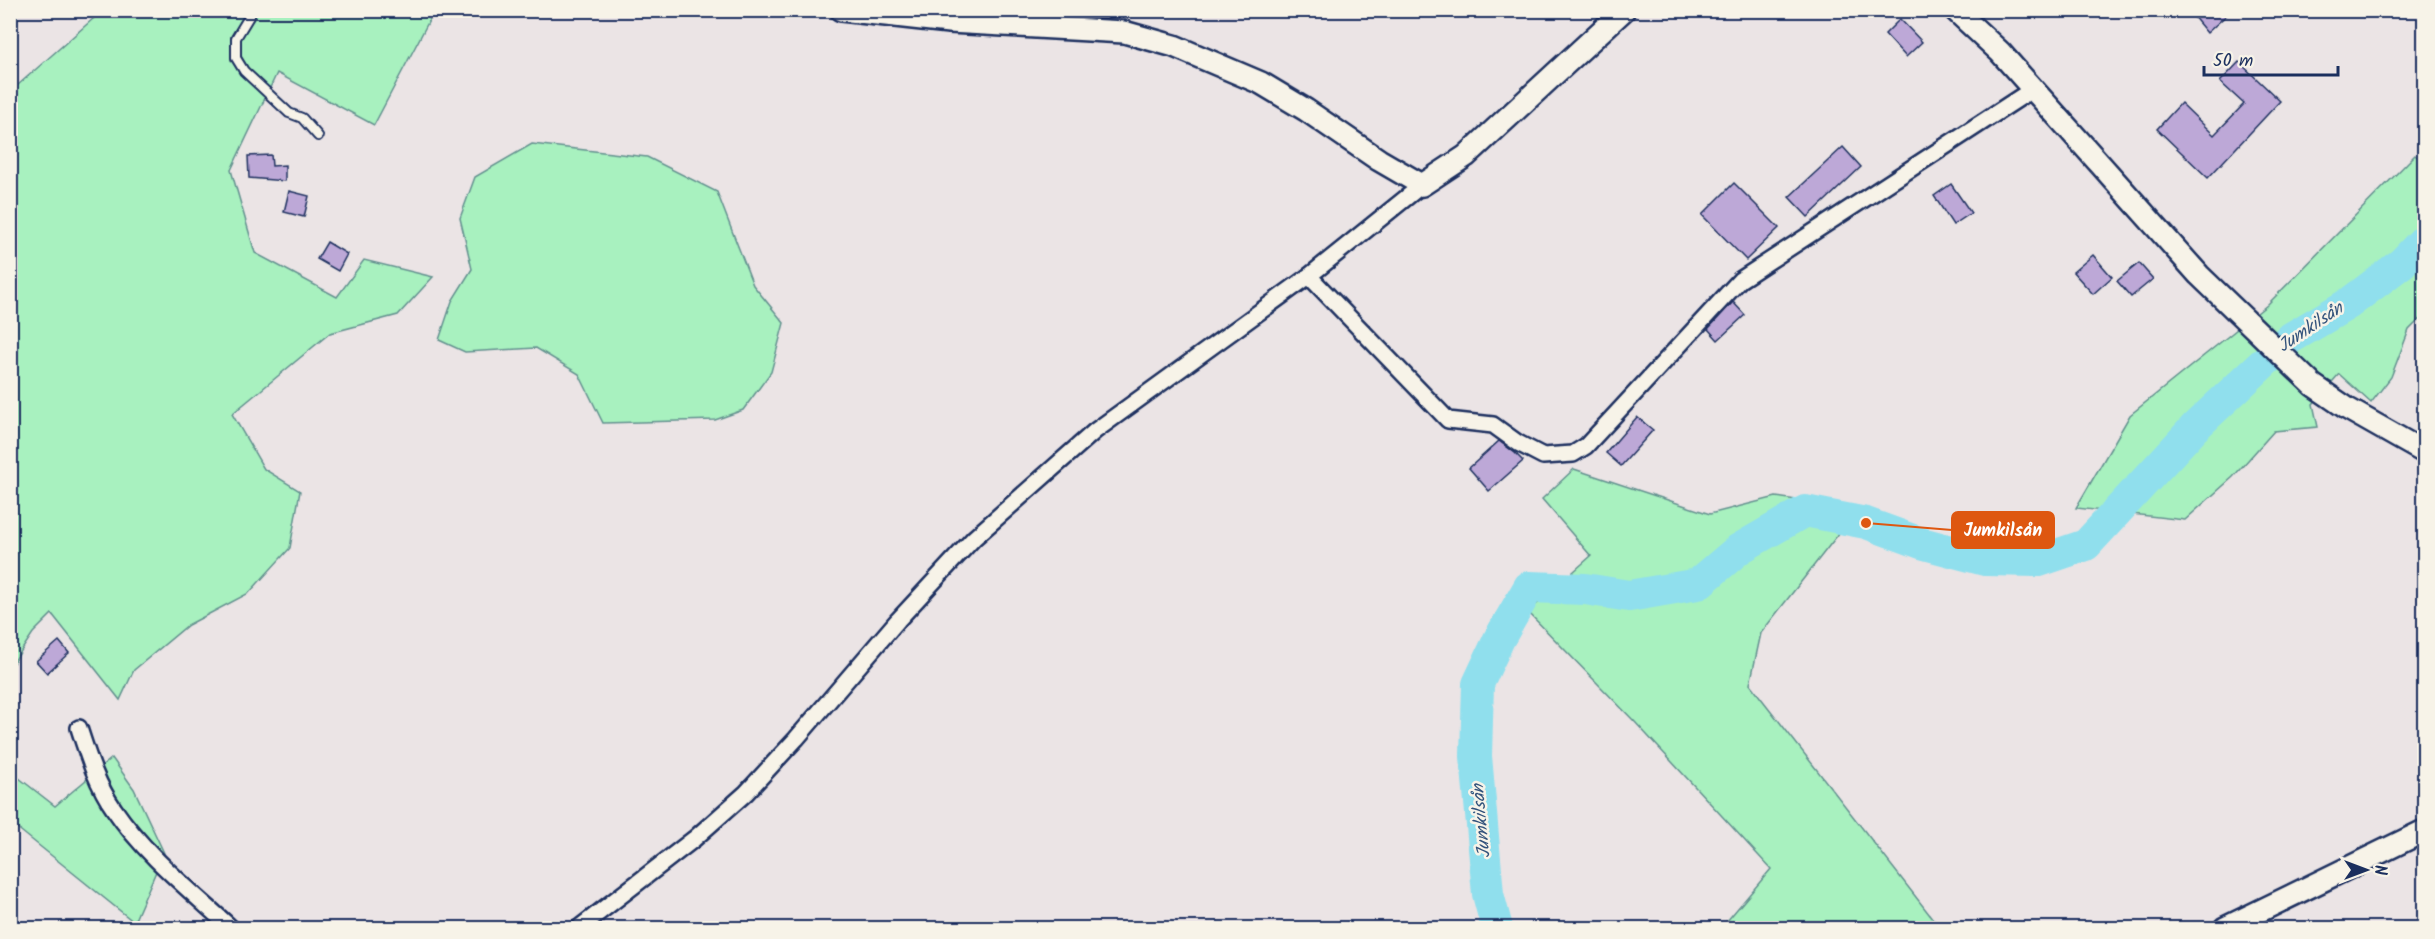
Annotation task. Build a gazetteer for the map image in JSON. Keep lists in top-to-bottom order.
{
  "water": ["Jumkilsån"],
  "places": ["Jumkilsån"],
  "scale_bar": "50 m",
  "north": "right"
}
